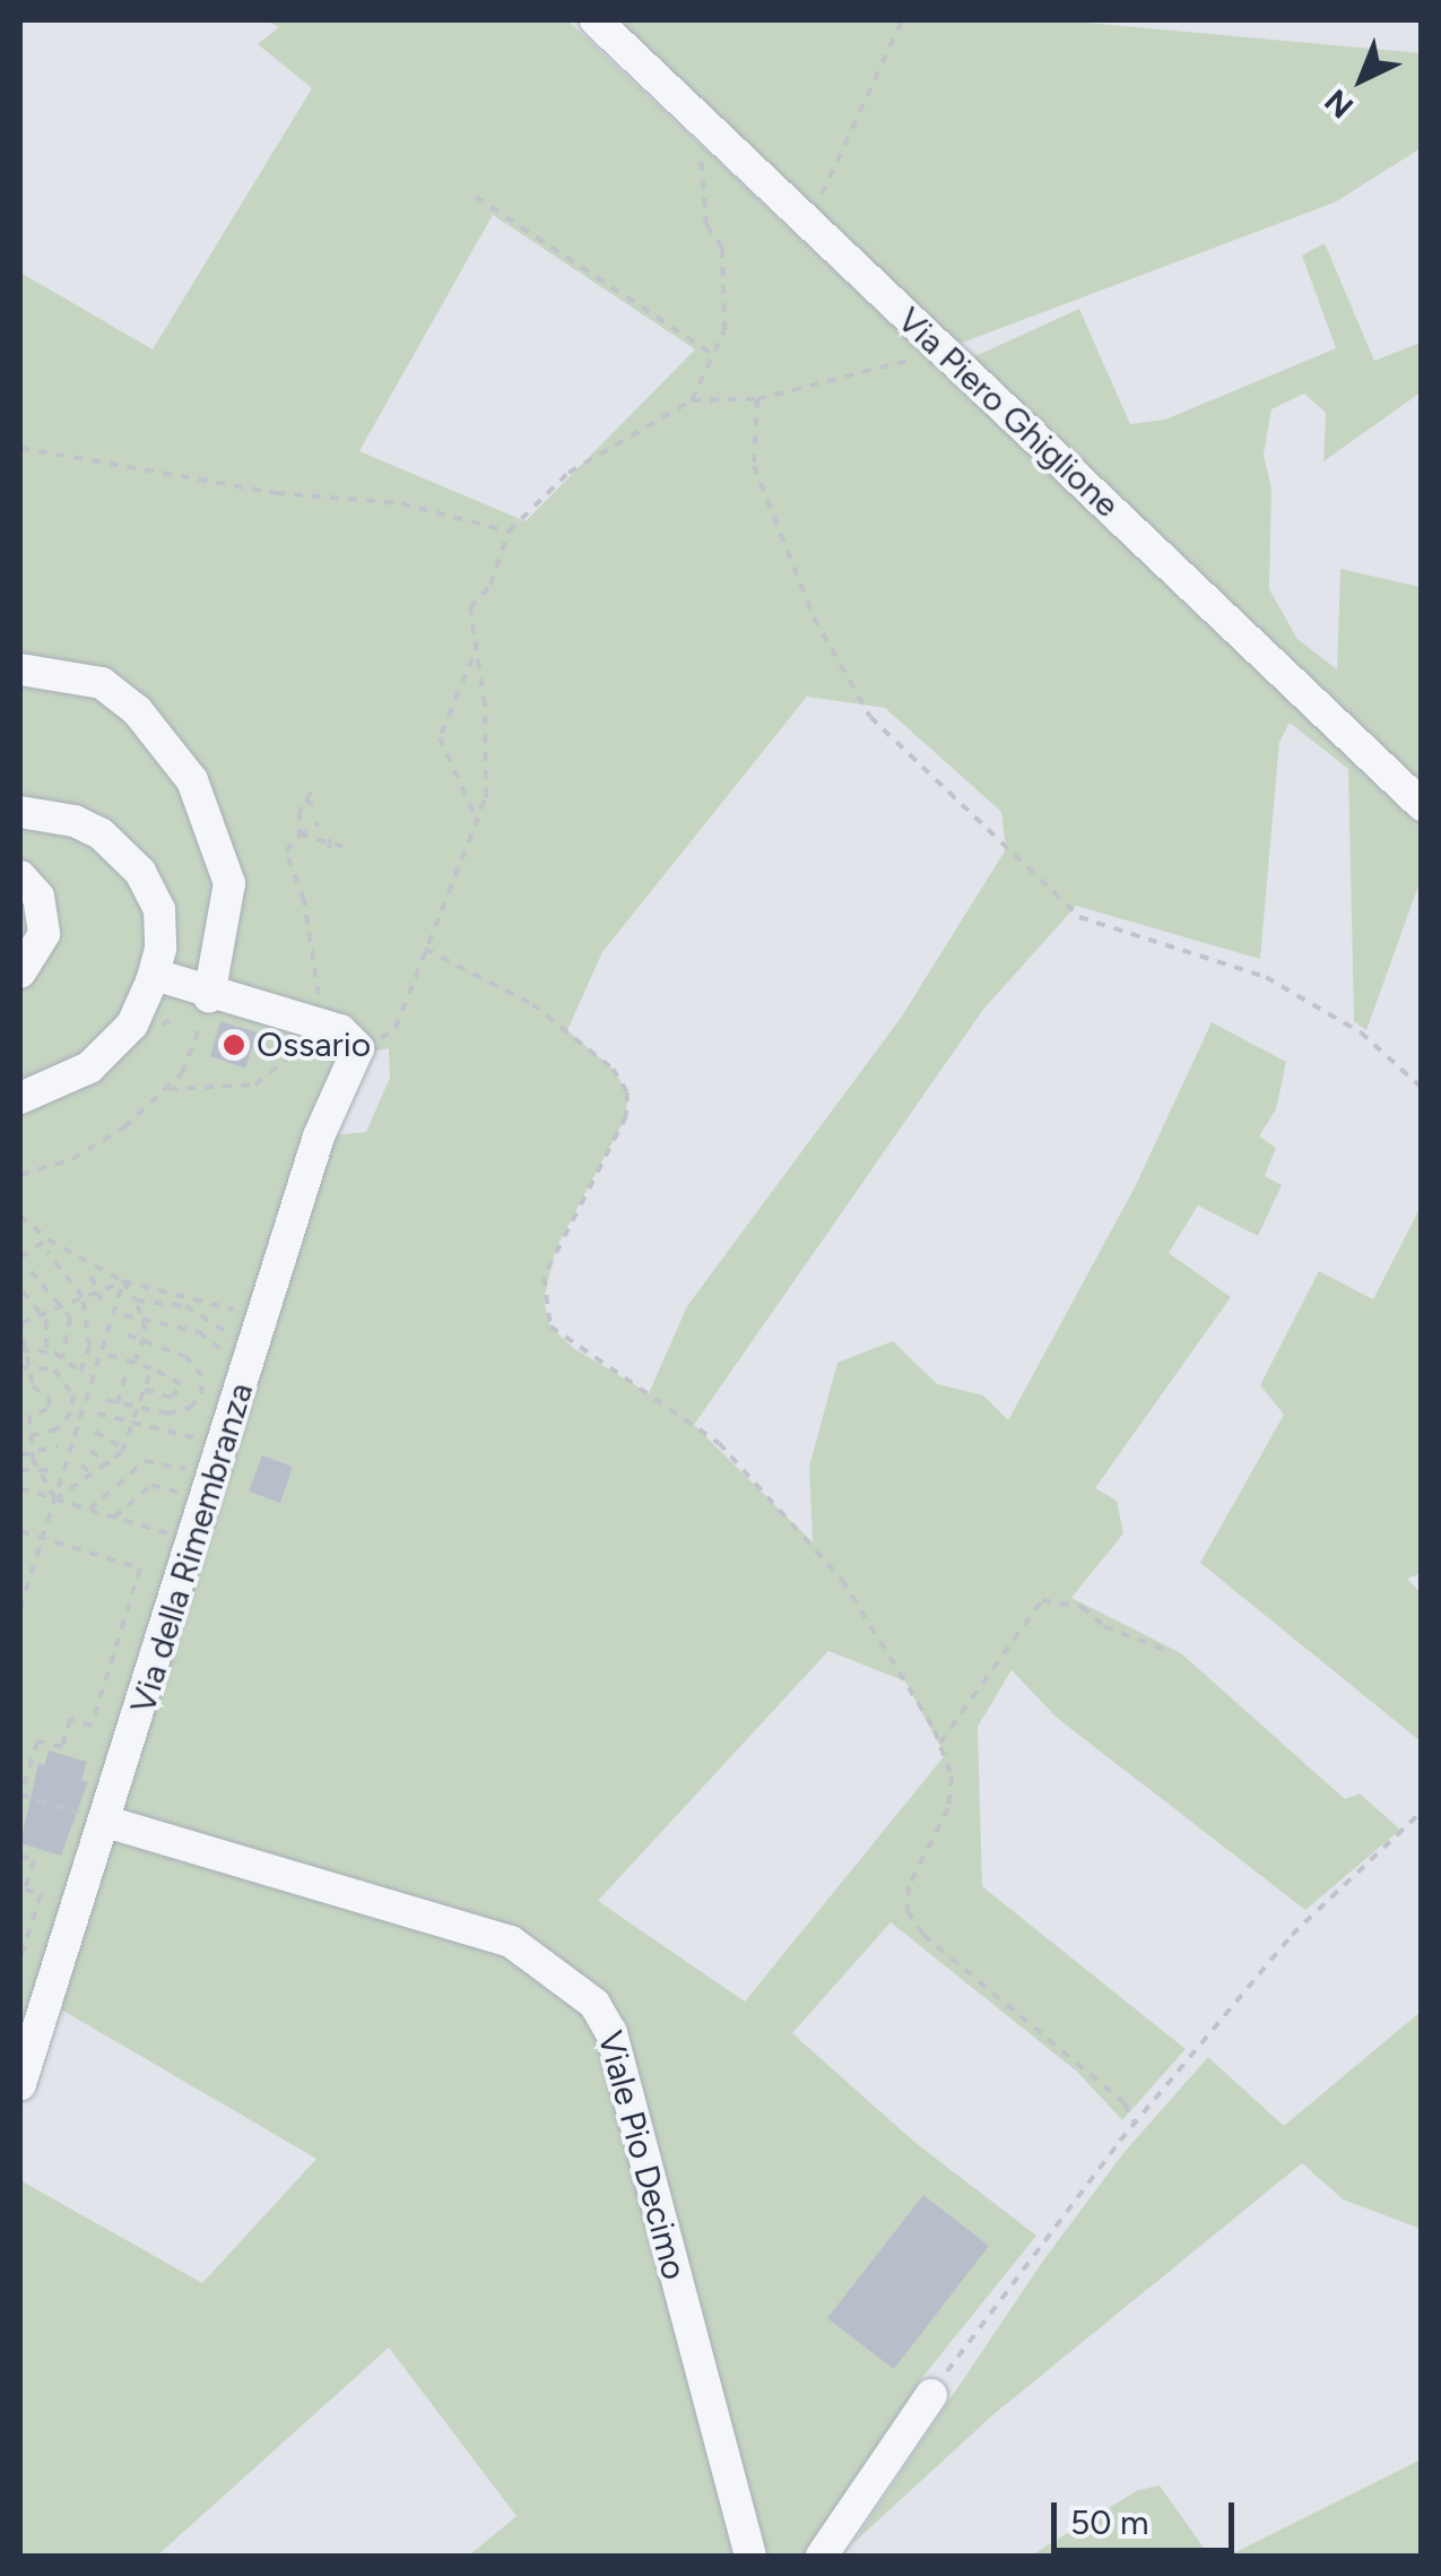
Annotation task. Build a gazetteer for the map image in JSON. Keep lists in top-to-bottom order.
{
  "streets": {
    "street": ["Via Piero Ghiglione", "Via della Rimembranza", "Viale Pio Decimo"]
  },
  "crossings": [
    ["Via della Rimembranza", "Viale Pio Decimo"]
  ],
  "places": ["Ossario"],
  "scale_bar": "50 m",
  "north": "bottom left"
}
